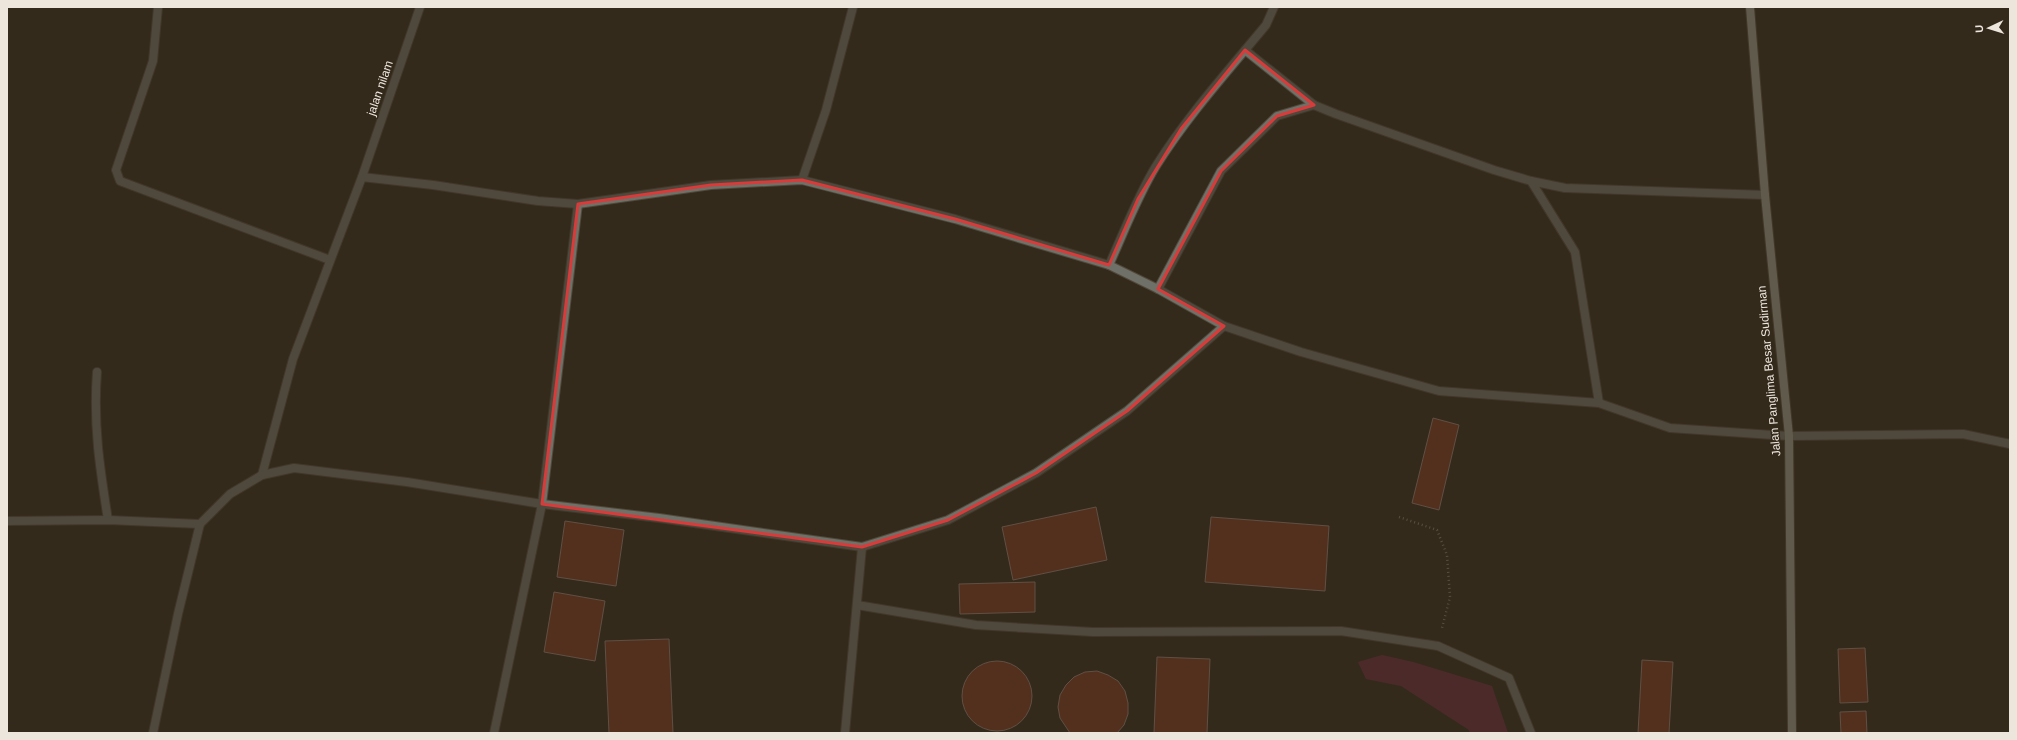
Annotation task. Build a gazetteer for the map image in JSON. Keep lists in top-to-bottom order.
{
  "streets": {
    "main road": ["Jalan Panglima Besar Sudirman"],
    "street": ["jalan nilam"]
  },
  "north": "left"
}
